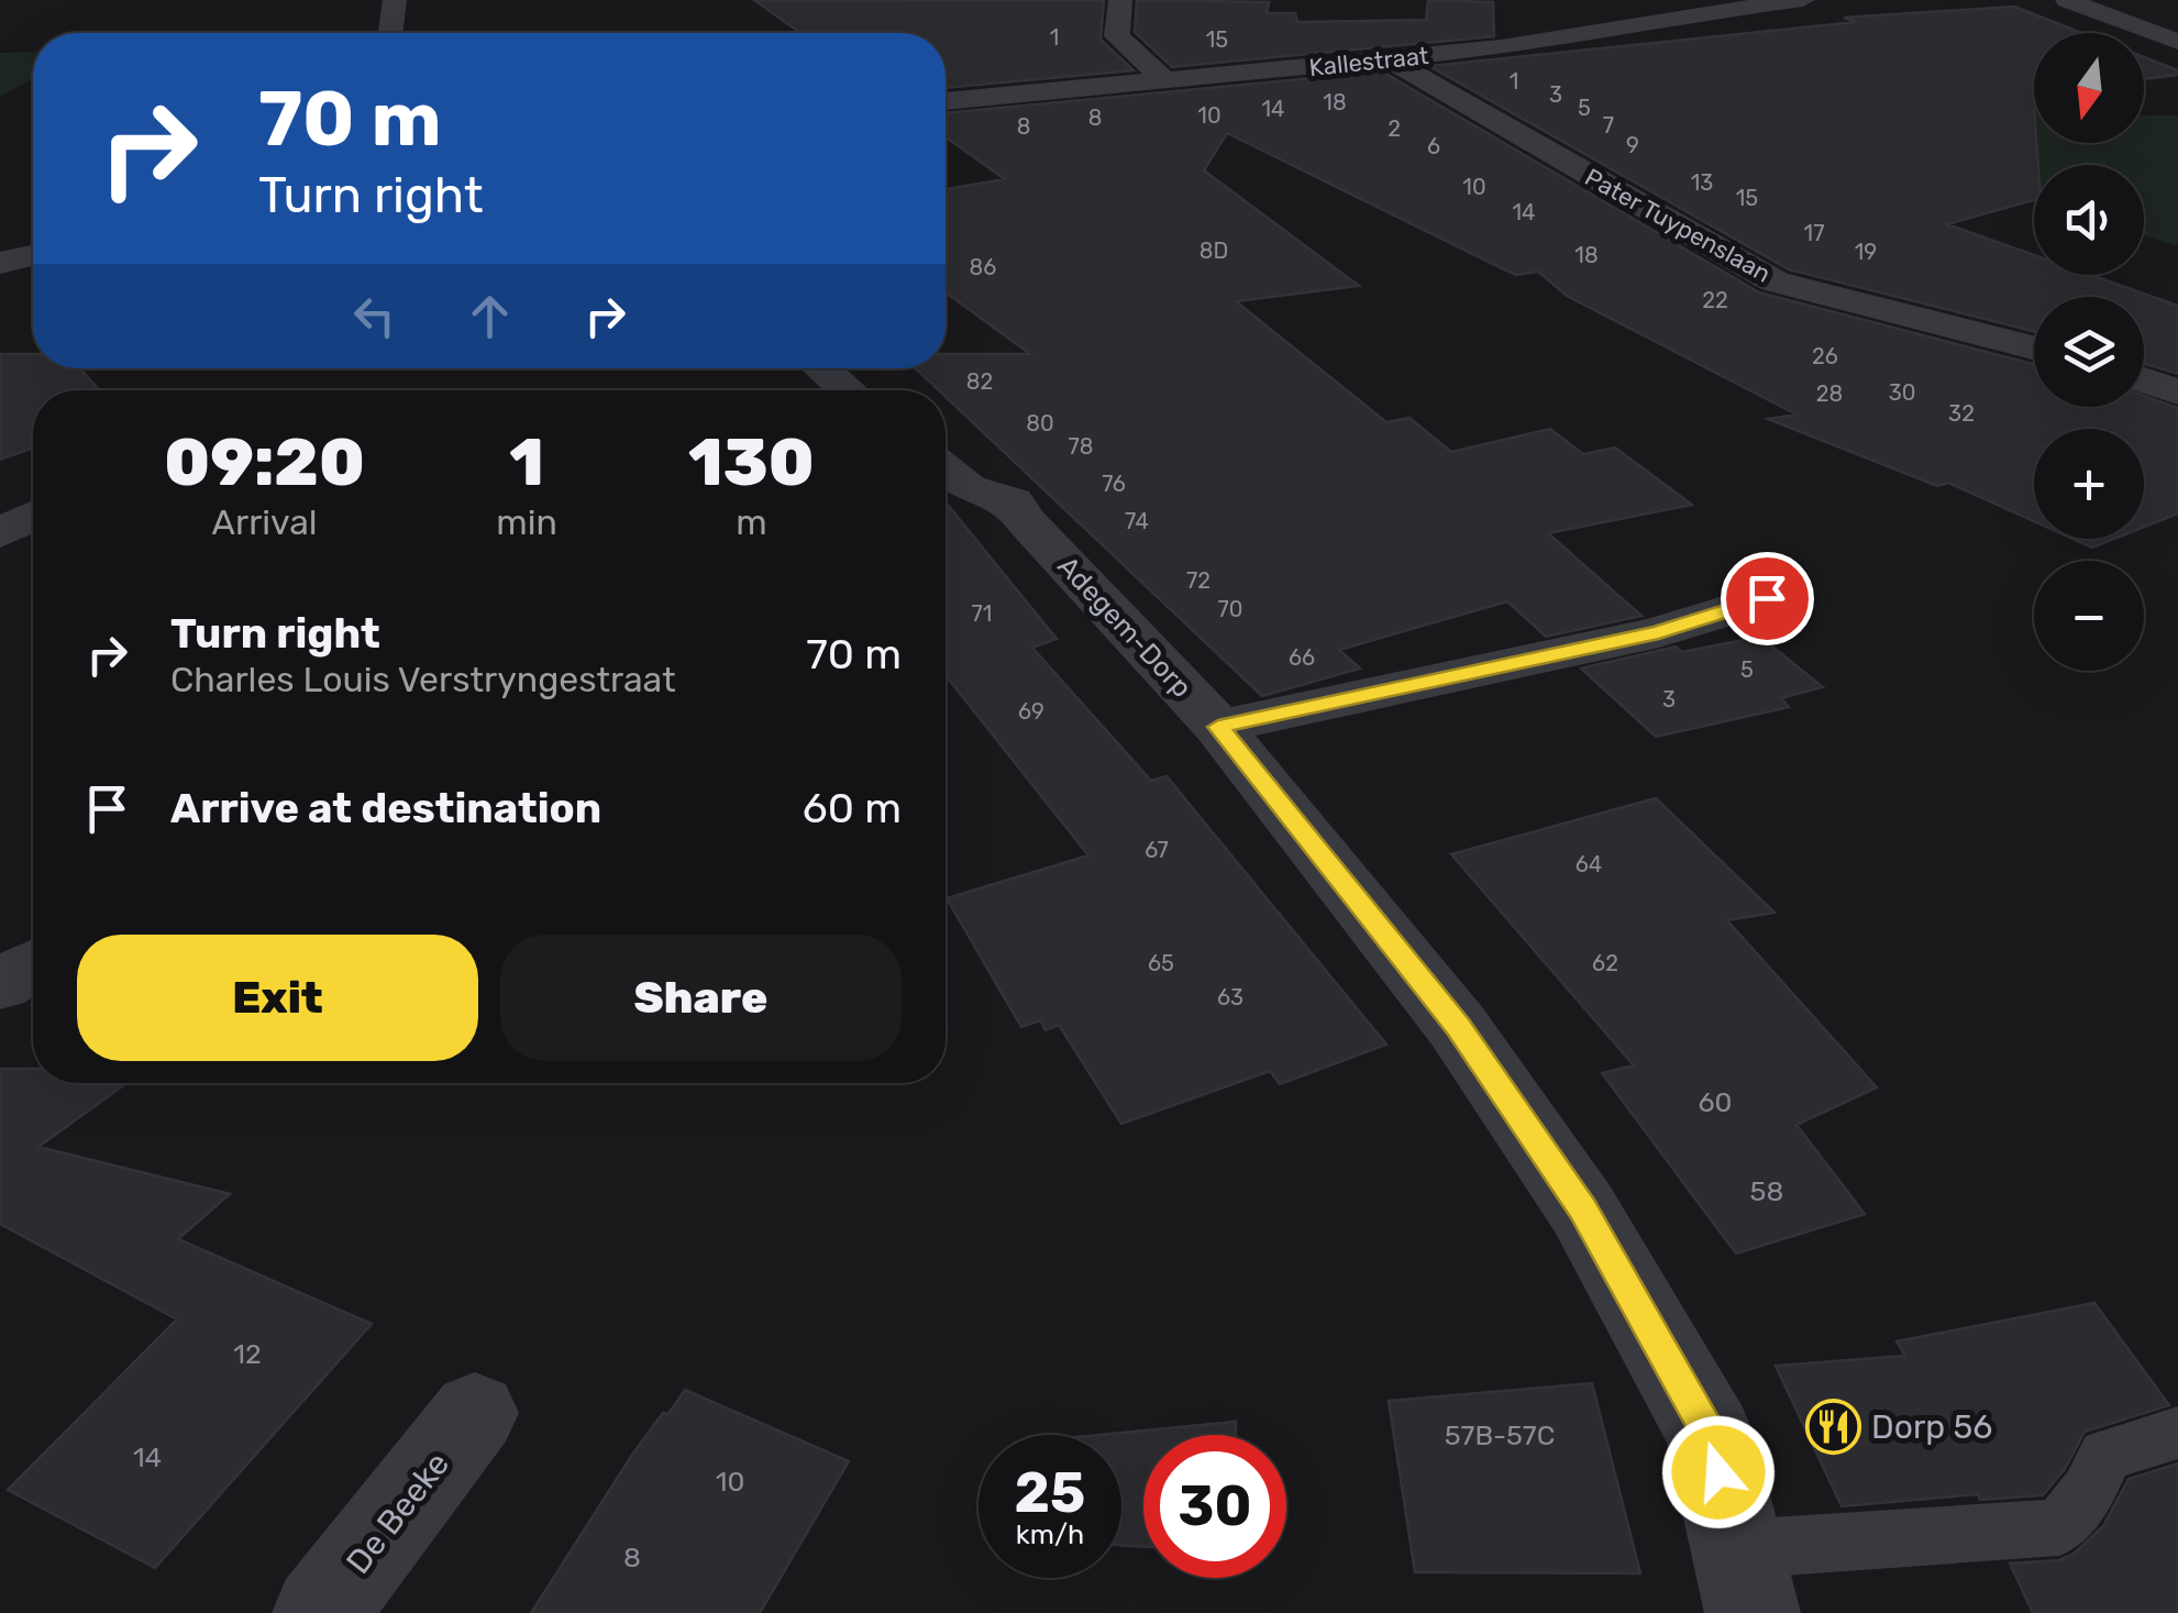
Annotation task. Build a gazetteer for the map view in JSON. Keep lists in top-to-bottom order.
{
  "streets": {
    "street": [
      "Kallestraat",
      "Pater Tuypenslaan",
      "Adegem-Dorp",
      "De Beeke"
    ]
  },
  "crossings": [
    ["Kallestraat", "Pater Tuypenslaan"]
  ],
  "places": {
    "restaurant": ["Dorp 56"]
  },
  "house_numbers": [
    "1",
    "15",
    "1",
    "3",
    "18",
    "5",
    "14",
    "10",
    "8",
    "7",
    "8",
    "2",
    "9",
    "6",
    "13",
    "10",
    "15",
    "14",
    "17",
    "8D",
    "19",
    "18",
    "86",
    "22",
    "26",
    "82",
    "30",
    "28",
    "32",
    "80",
    "78",
    "76",
    "74",
    "72",
    "70",
    "71",
    "66",
    "5",
    "3",
    "69",
    "67",
    "64",
    "65",
    "62",
    "63",
    "60",
    "58",
    "12",
    "57B-57C",
    "14",
    "10",
    "8"
  ],
  "north": "bottom",
  "page": {
    "map_buttons": ["+", "−"],
    "turn": ["70 m", "Turn right"],
    "eta": [
      "09:20",
      "Arrival",
      "1",
      "min",
      "130",
      "m"
    ],
    "list": [
      {
        "name": "Turn right",
        "note": "Charles Louis Verstryngestraat",
        "value": "70 m"
      },
      {
        "name": "Arrive at destination",
        "value": "60 m"
      }
    ],
    "buttons": ["Exit", "Share"],
    "speed": "25 km/h",
    "limit": "30"
  }
}
